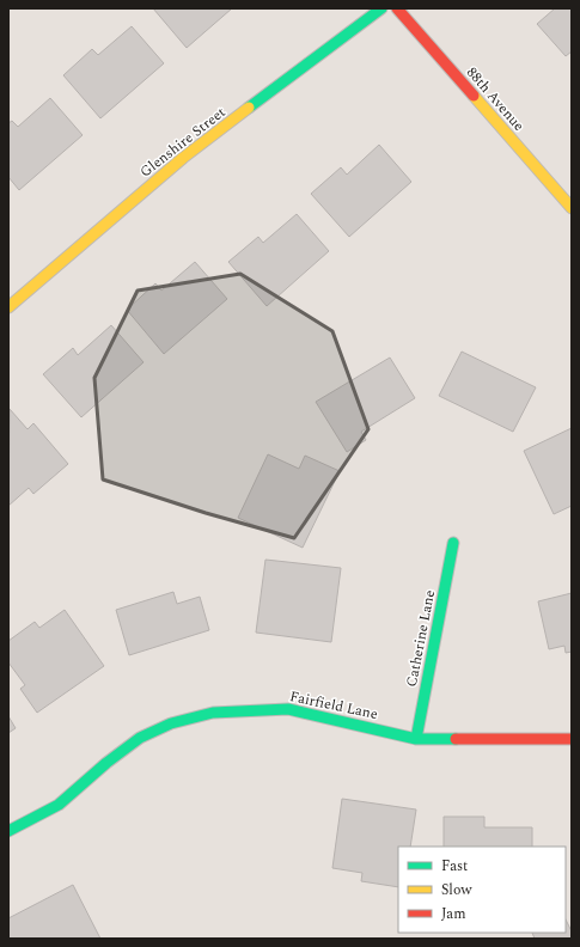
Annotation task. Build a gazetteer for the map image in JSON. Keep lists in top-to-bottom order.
{
  "streets": {
    "street": [
      "88th Avenue",
      "Glenshire Street",
      "Catherine Lane",
      "Fairfield Lane"
    ]
  },
  "crossings": [
    ["Catherine Lane", "Fairfield Lane"]
  ],
  "legend": ["Fast", "Slow", "Jam"]
}
